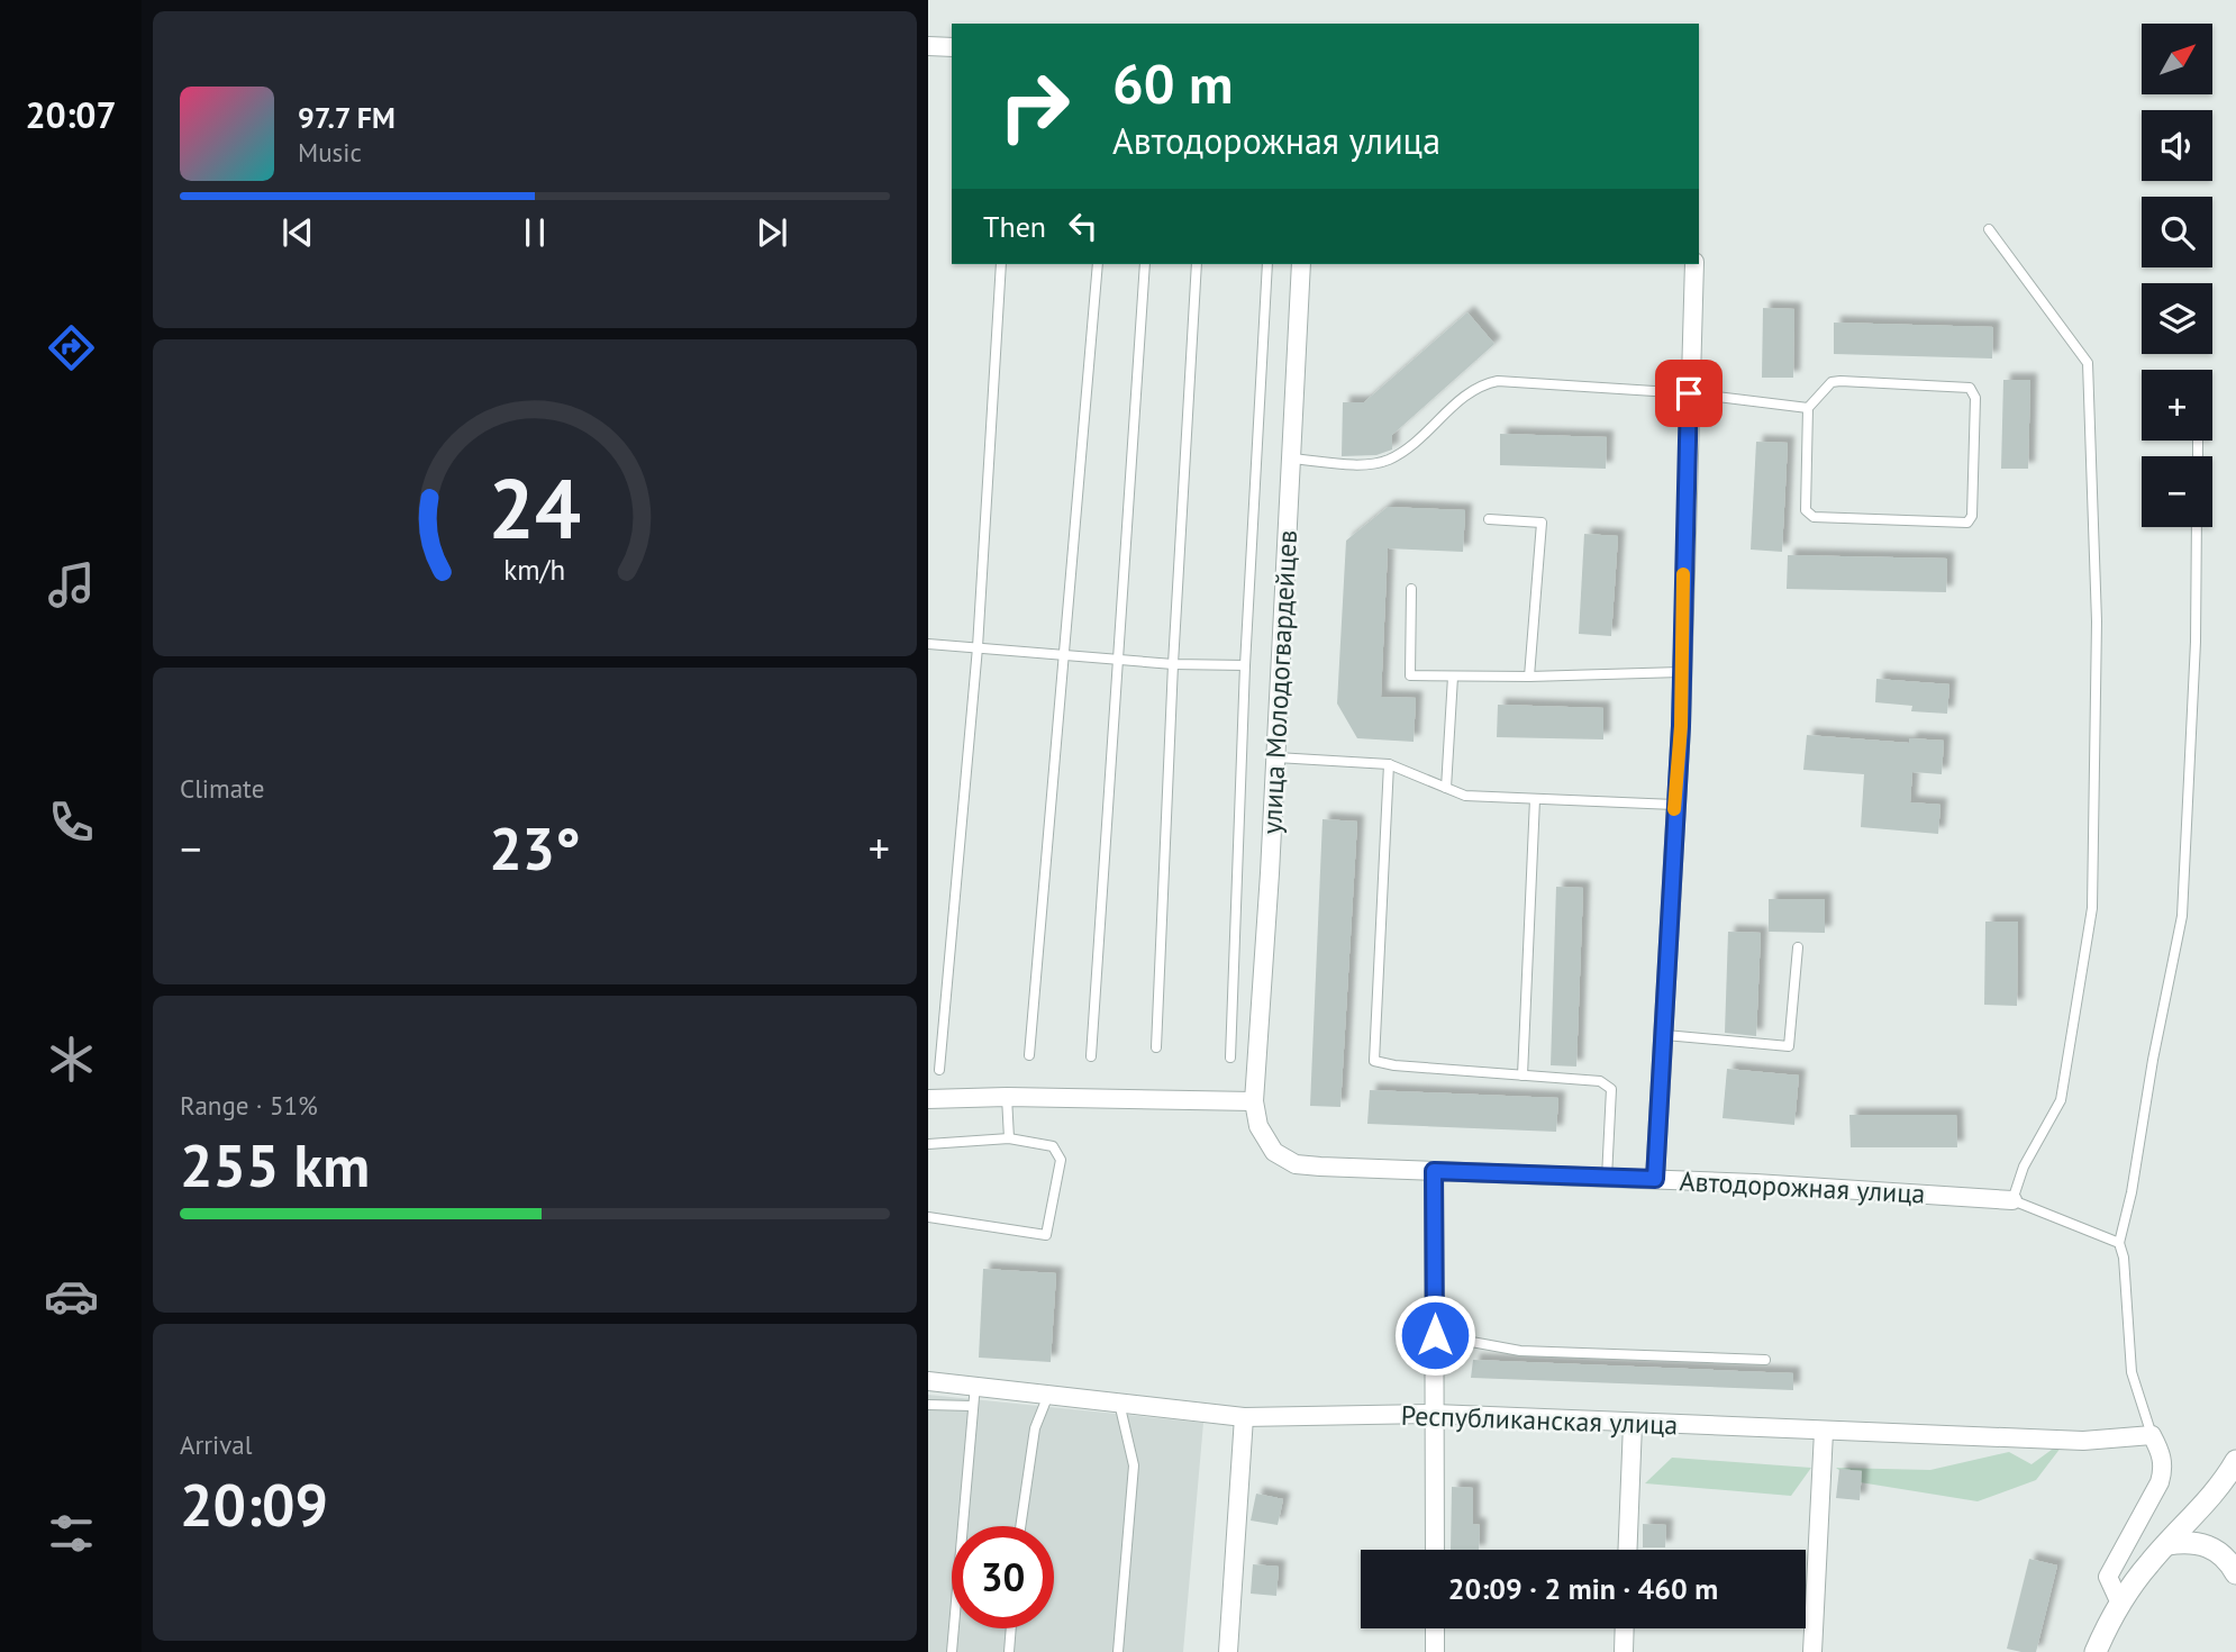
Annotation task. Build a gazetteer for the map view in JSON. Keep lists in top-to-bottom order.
{
  "streets": {
    "street": ["улица Молодогвардейцев", "Автодорожная улица", "Республиканская улица"]
  },
  "crossings": [
    ["улица Молодогвардейцев", "Автодорожная улица"]
  ],
  "north": "top right",
  "page": {
    "tabs": "20:07",
    "map_buttons": ["+", "−"],
    "turn": ["60 m", "Автодорожная улица"],
    "song": ["97.7 FM", "Music"],
    "then": "Then",
    "tile": [
      "Climate",
      ["Range · 51%", "255 km"],
      ["Arrival", "20:09"]
    ],
    "heat": ["−", "23°", "+"],
    "limit": "30",
    "trip": "20:09 · 2 min · 460 m",
    "gauge": ["24", "km/h"]
  }
}
